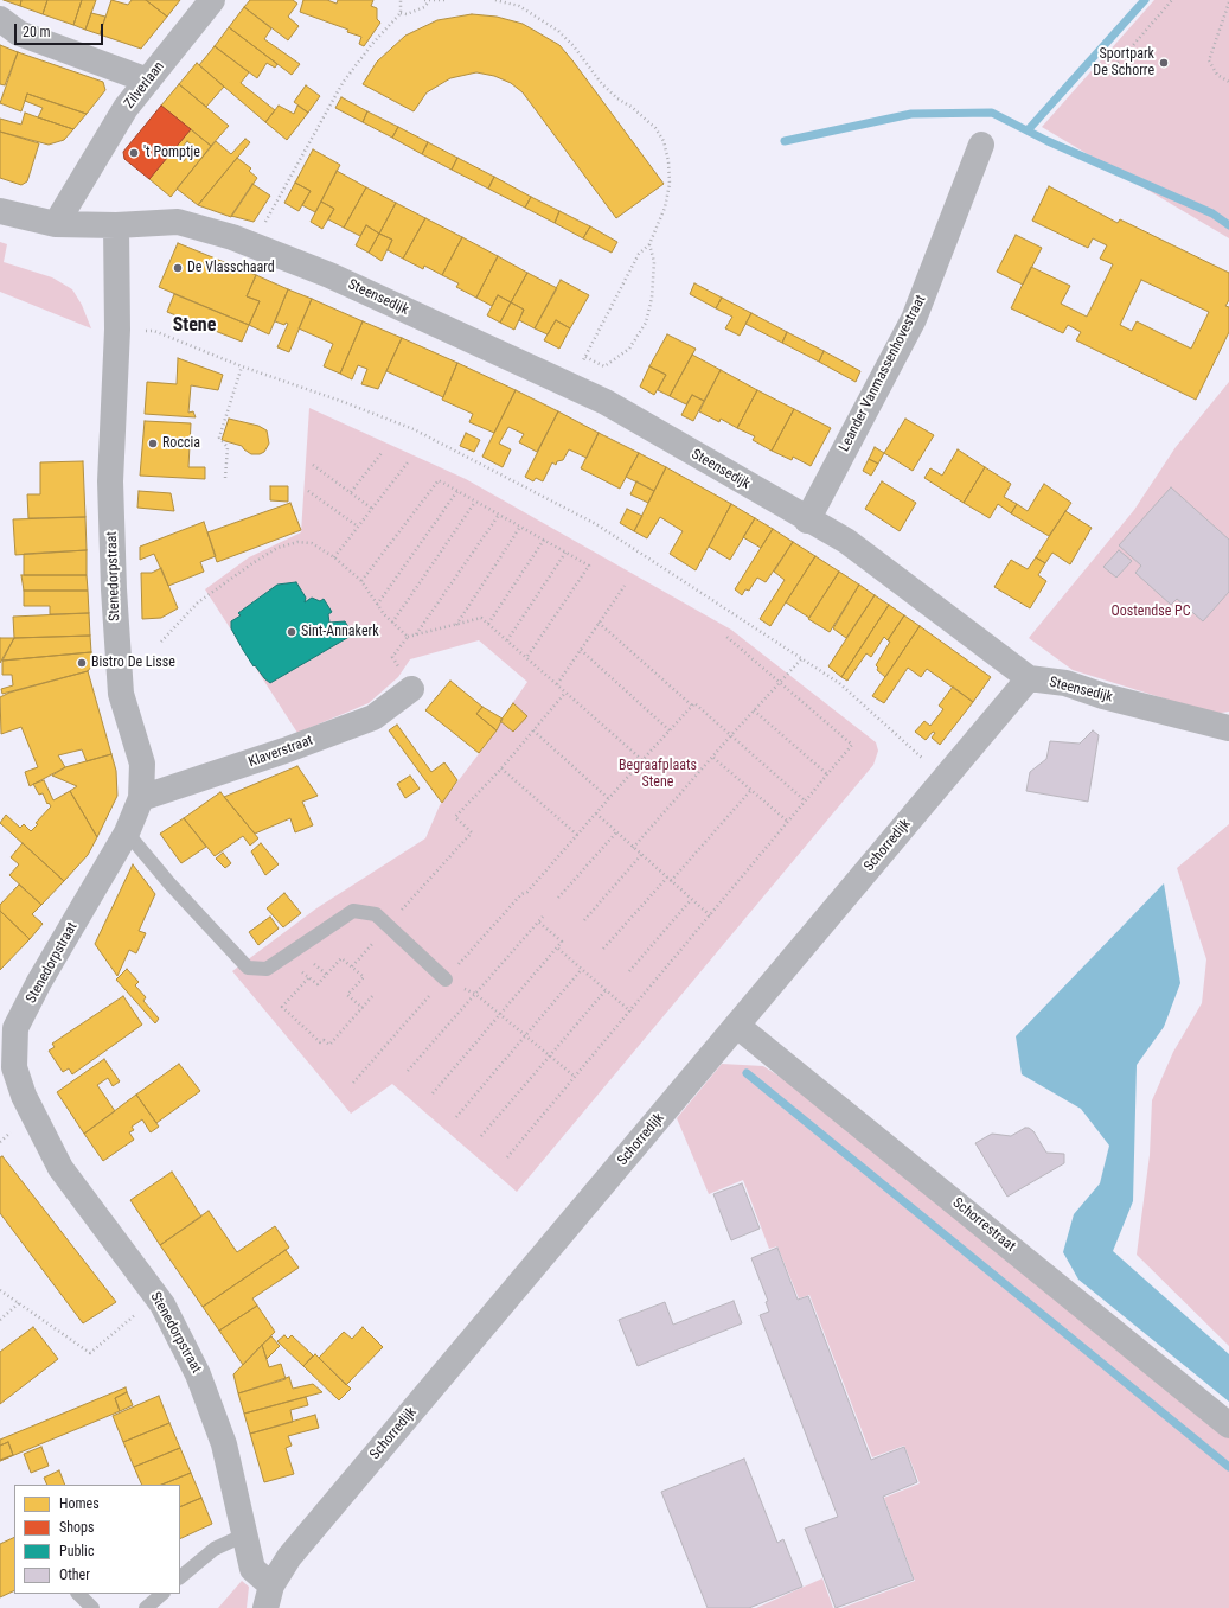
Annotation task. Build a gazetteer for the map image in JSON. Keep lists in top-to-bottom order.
{
  "streets": {
    "street": [
      "Zilverlaan",
      "Steensedijk",
      "Leander Vanmassenhovestraat",
      "Stenedorpstraat",
      "Klaverstraat",
      "Schorredijk",
      "Schorrestraat"
    ]
  },
  "crossings": [
    ["Zilverlaan", "Steensedijk"],
    ["Steensedijk", "Leander Vanmassenhovestraat"],
    ["Steensedijk", "Stenedorpstraat"],
    ["Steensedijk", "Schorredijk"],
    ["Stenedorpstraat", "Klaverstraat"],
    ["Stenedorpstraat", "Schorredijk"],
    ["Schorredijk", "Schorrestraat"]
  ],
  "districts": ["Stene"],
  "parks": ["Oostendse PC", "Begraafplaats Stene"],
  "places": [
    "Sportpark De Schorre",
    "'t Pomptje",
    "De Vlasschaard",
    "Roccia",
    "Sint-Annakerk",
    "Bistro De Lisse"
  ],
  "legend": [
    "Homes",
    "Shops",
    "Public",
    "Other"
  ],
  "scale_bar": "20 m"
}
